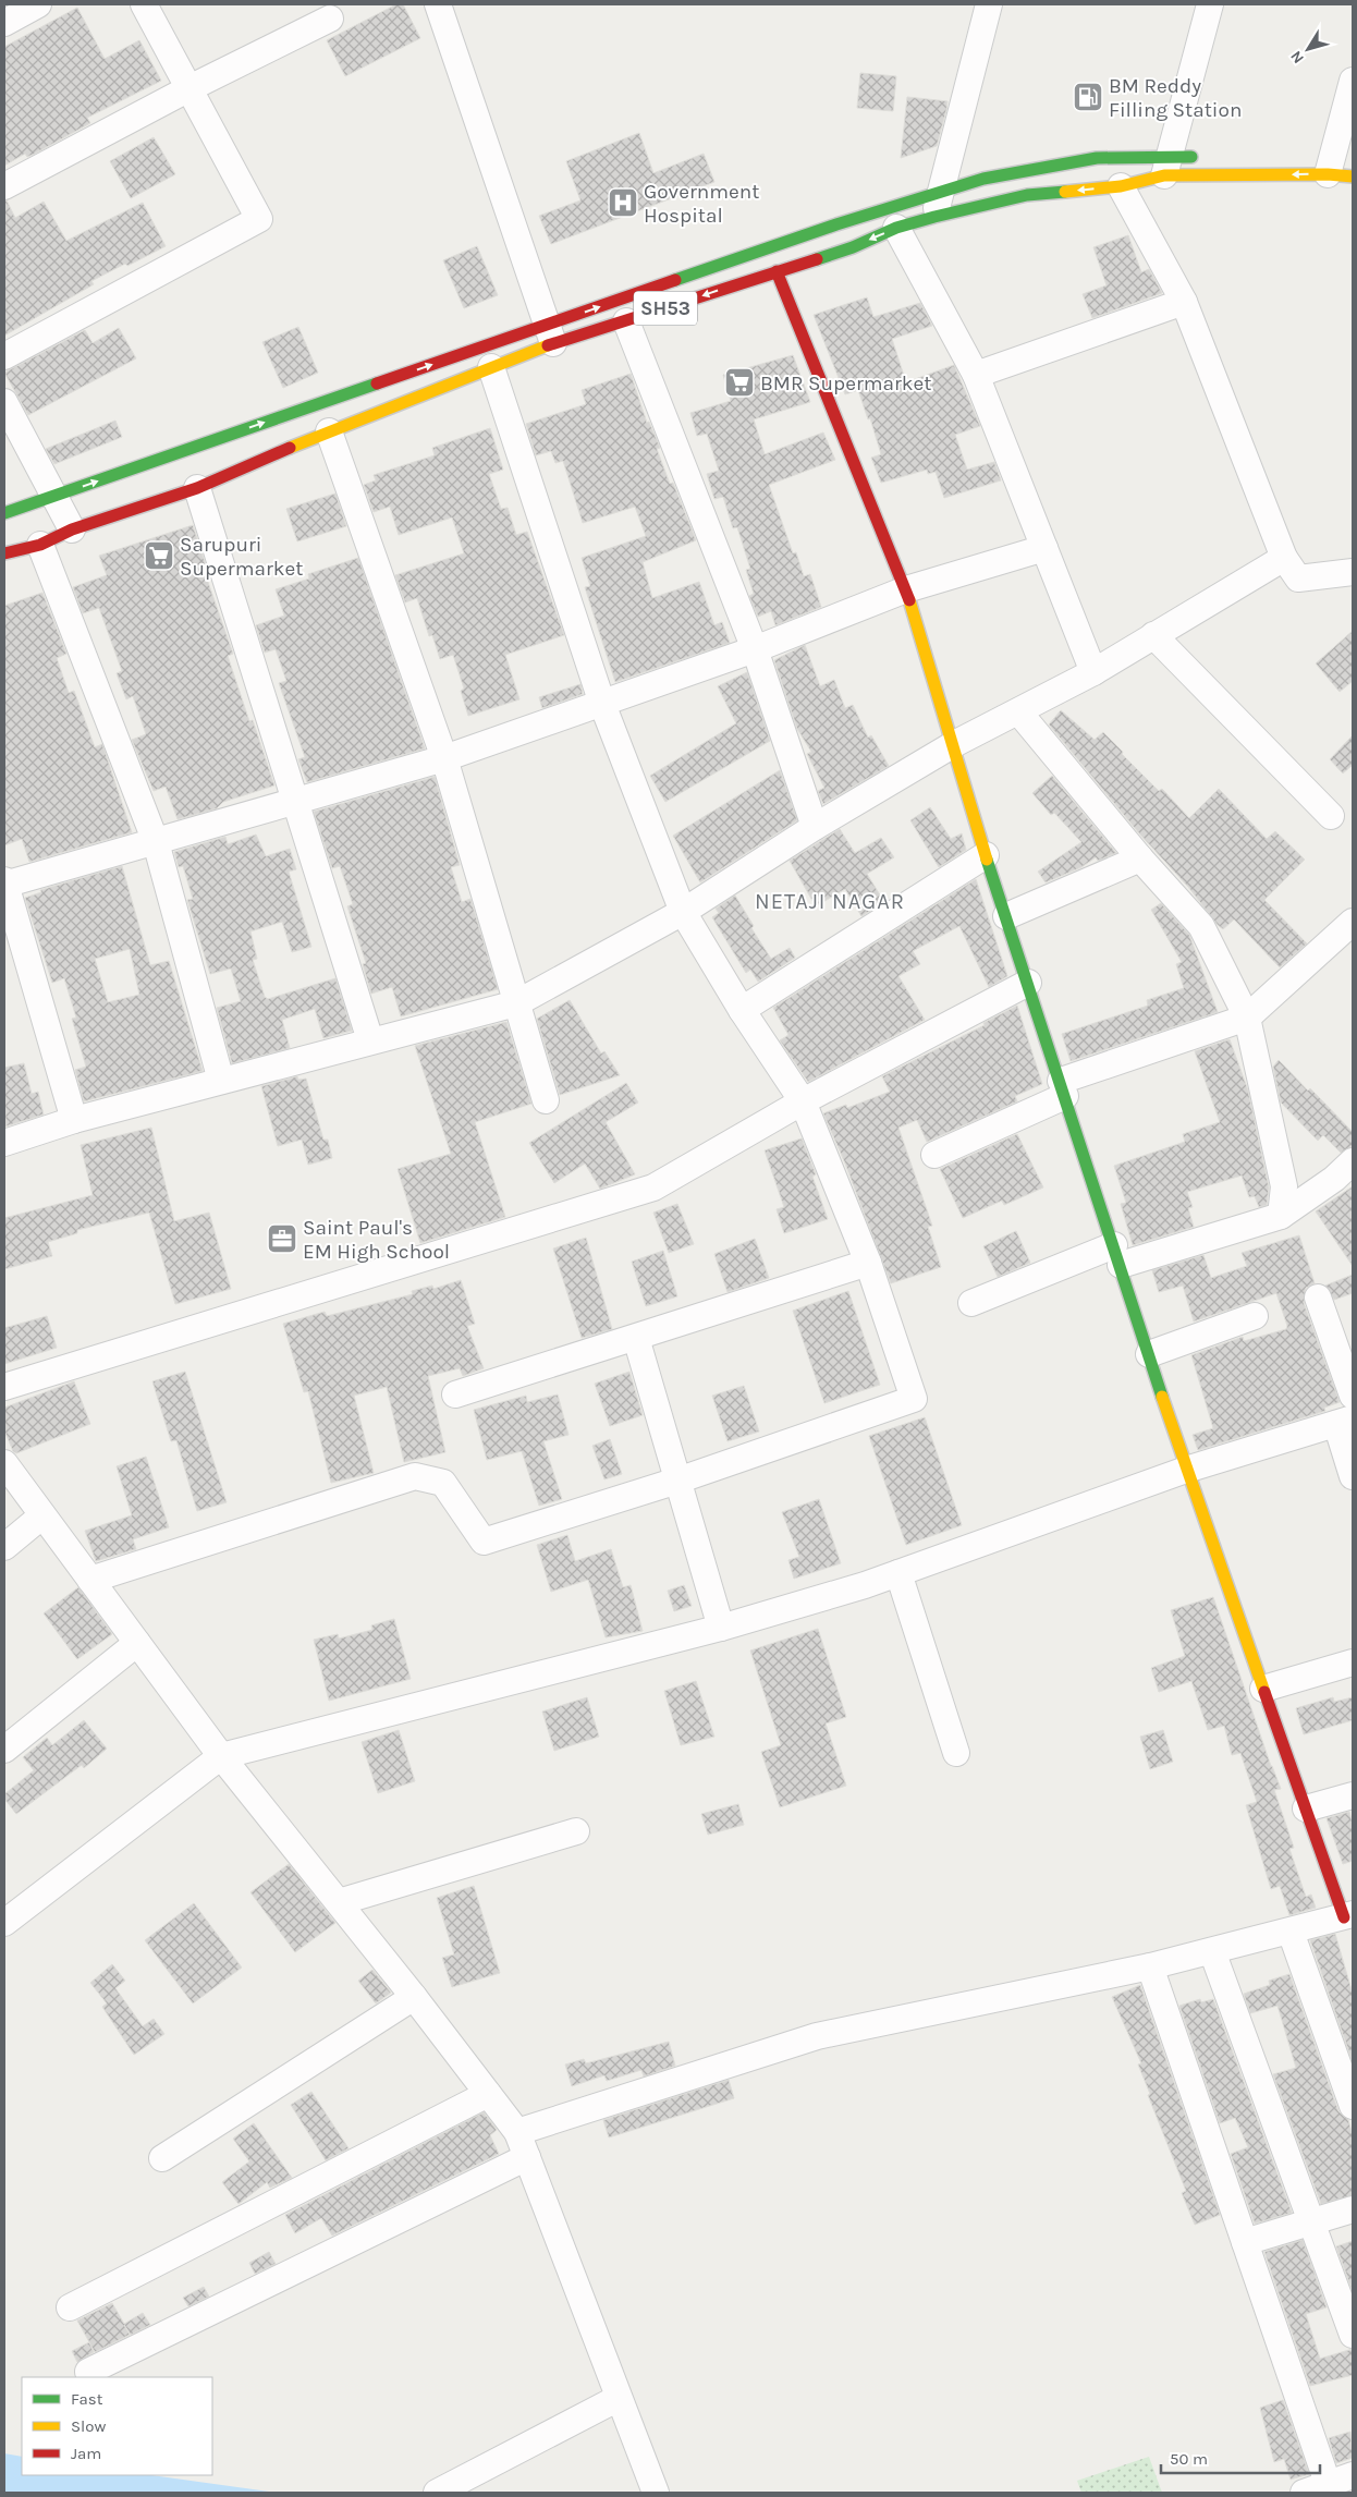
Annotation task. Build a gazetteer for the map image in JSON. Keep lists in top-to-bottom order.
{
  "streets": {
    "main road": ["SH53"]
  },
  "districts": ["NETAJI NAGAR"],
  "places": {
    "fuel station": ["BM Reddy Filling Station"],
    "hospital": ["Government Hospital"],
    "supermarket": ["BMR Supermarket", "Sarupuri Supermarket"],
    "office": ["Saint Paul's EM High School"]
  },
  "legend": ["Fast", "Slow", "Jam"],
  "scale_bar": "50 m",
  "north": "bottom left"
}
